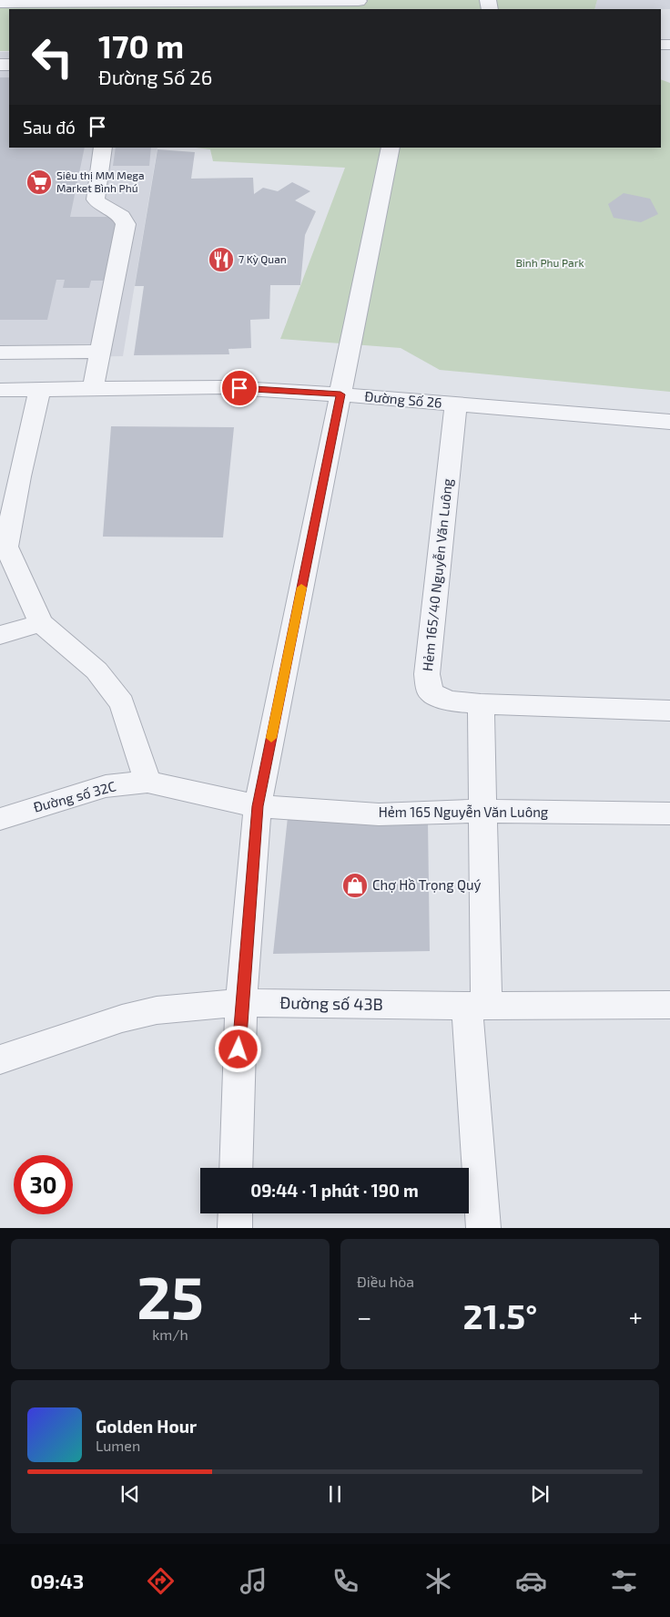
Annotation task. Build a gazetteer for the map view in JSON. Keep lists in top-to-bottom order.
{
  "streets": {
    "street": [
      "Đường Số 26",
      "Hẻm 165/40 Nguyễn Văn Luông",
      "Đường số 32C",
      "Hẻm 165 Nguyễn Văn Luông",
      "Đường số 43B"
    ]
  },
  "crossings": [
    ["Đường Số 26", "Hẻm 165/40 Nguyễn Văn Luông"],
    ["Đường số 32C", "Hẻm 165 Nguyễn Văn Luông"]
  ],
  "parks": ["Binh Phu Park"],
  "places": {
    "supermarket": ["Siêu thị MM Mega Market Bình Phú"],
    "restaurant": ["7 Kỳ Quan"],
    "shop": ["Chợ Hồ Trọng Quý"]
  },
  "page": {
    "turn": ["170 m", "Đường Số 26"],
    "then": "Sau đó",
    "limit": "30",
    "trip": "09:44 · 1 phút · 190 m",
    "tile": [
      ["25", "km/h"],
      "Điều hòa"
    ],
    "heat": ["−", "21.5°", "+"],
    "song": ["Golden Hour", "Lumen"],
    "tabs": "09:43"
  }
}
